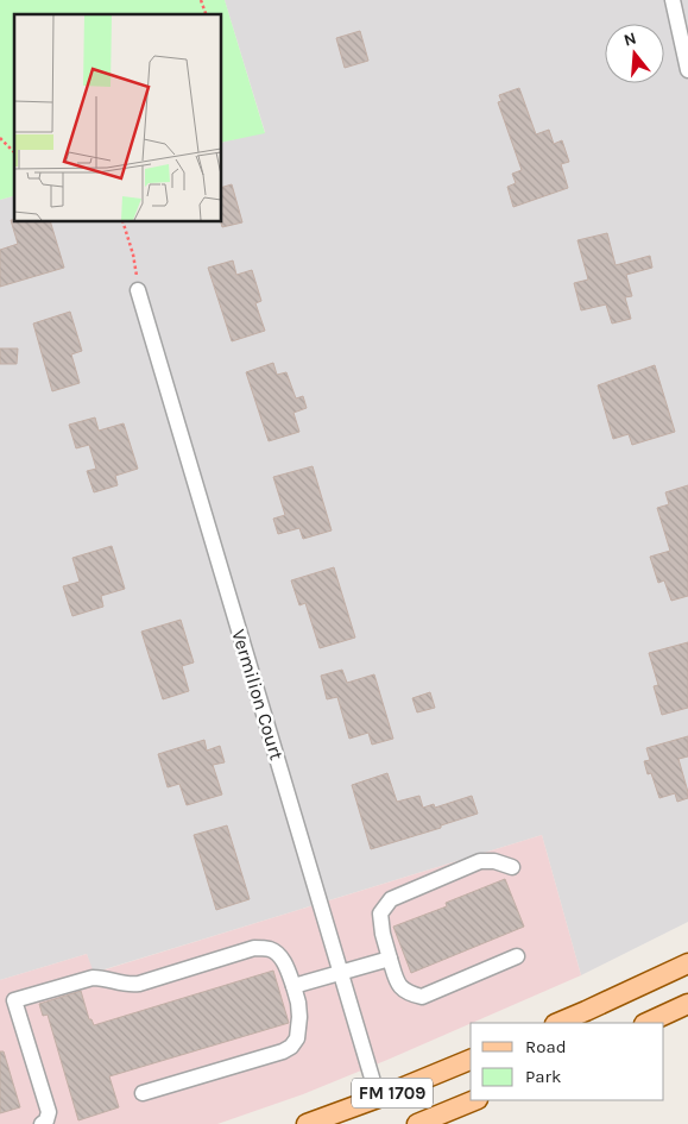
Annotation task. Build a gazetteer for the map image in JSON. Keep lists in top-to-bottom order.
{
  "streets": {
    "main road": ["FM 1709"],
    "street": ["Vermilion Court"]
  },
  "crossings": [
    ["Vermilion Court", "FM 1709"]
  ],
  "legend": ["Road", "Park"],
  "north": "top"
}
